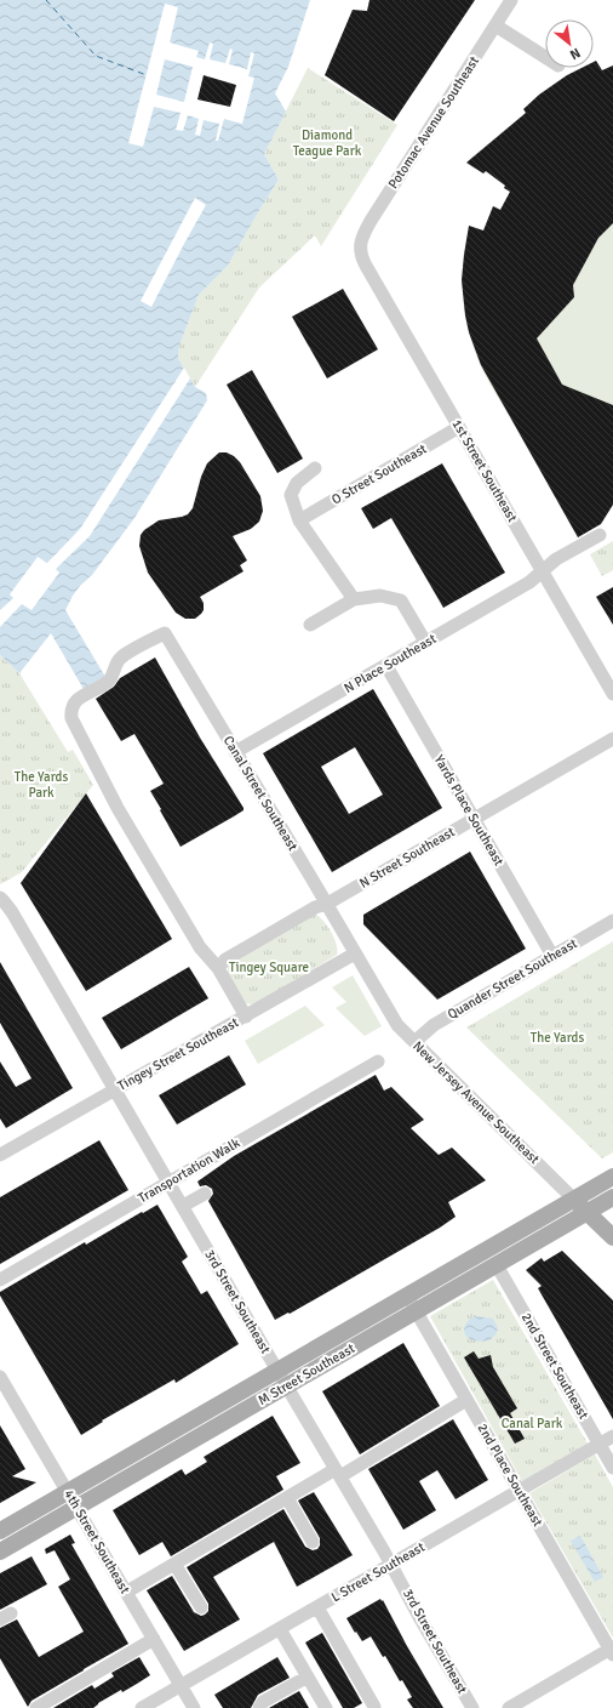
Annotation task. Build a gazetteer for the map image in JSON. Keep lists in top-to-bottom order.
{
  "streets": {
    "main road": ["New Jersey Avenue Southeast", "M Street Southeast"],
    "street": [
      "Potomac Avenue Southeast",
      "1st Street Southeast",
      "O Street Southeast",
      "N Place Southeast",
      "Canal Street Southeast",
      "Yards Place Southeast",
      "N Street Southeast",
      "Quander Street Southeast",
      "Tingey Street Southeast",
      "Transportation Walk",
      "3rd Street Southeast",
      "2nd Street Southeast",
      "2nd Place Southeast",
      "4th Street Southeast",
      "L Street Southeast"
    ]
  },
  "crossings": [
    ["Potomac Avenue Southeast", "1st Street Southeast"],
    ["1st Street Southeast", "O Street Southeast"],
    ["1st Street Southeast", "N Place Southeast"],
    ["N Place Southeast", "Canal Street Southeast"],
    ["N Place Southeast", "Yards Place Southeast"],
    ["Canal Street Southeast", "N Street Southeast"],
    ["Canal Street Southeast", "Tingey Street Southeast"],
    ["Canal Street Southeast", "New Jersey Avenue Southeast"],
    ["Yards Place Southeast", "N Street Southeast"],
    ["Yards Place Southeast", "Quander Street Southeast"],
    ["Quander Street Southeast", "New Jersey Avenue Southeast"],
    ["Tingey Street Southeast", "New Jersey Avenue Southeast"],
    ["Tingey Street Southeast", "3rd Street Southeast"],
    ["New Jersey Avenue Southeast", "M Street Southeast"],
    ["Transportation Walk", "3rd Street Southeast"],
    ["3rd Street Southeast", "M Street Southeast"],
    ["3rd Street Southeast", "L Street Southeast"],
    ["2nd Street Southeast", "M Street Southeast"],
    ["2nd Street Southeast", "L Street Southeast"],
    ["M Street Southeast", "2nd Place Southeast"],
    ["M Street Southeast", "4th Street Southeast"],
    ["2nd Place Southeast", "L Street Southeast"],
    ["4th Street Southeast", "L Street Southeast"]
  ],
  "parks": [
    "Diamond Teague Park",
    "The Yards Park",
    "Tingey Square",
    "The Yards",
    "Canal Park"
  ],
  "north": "bottom right"
}
